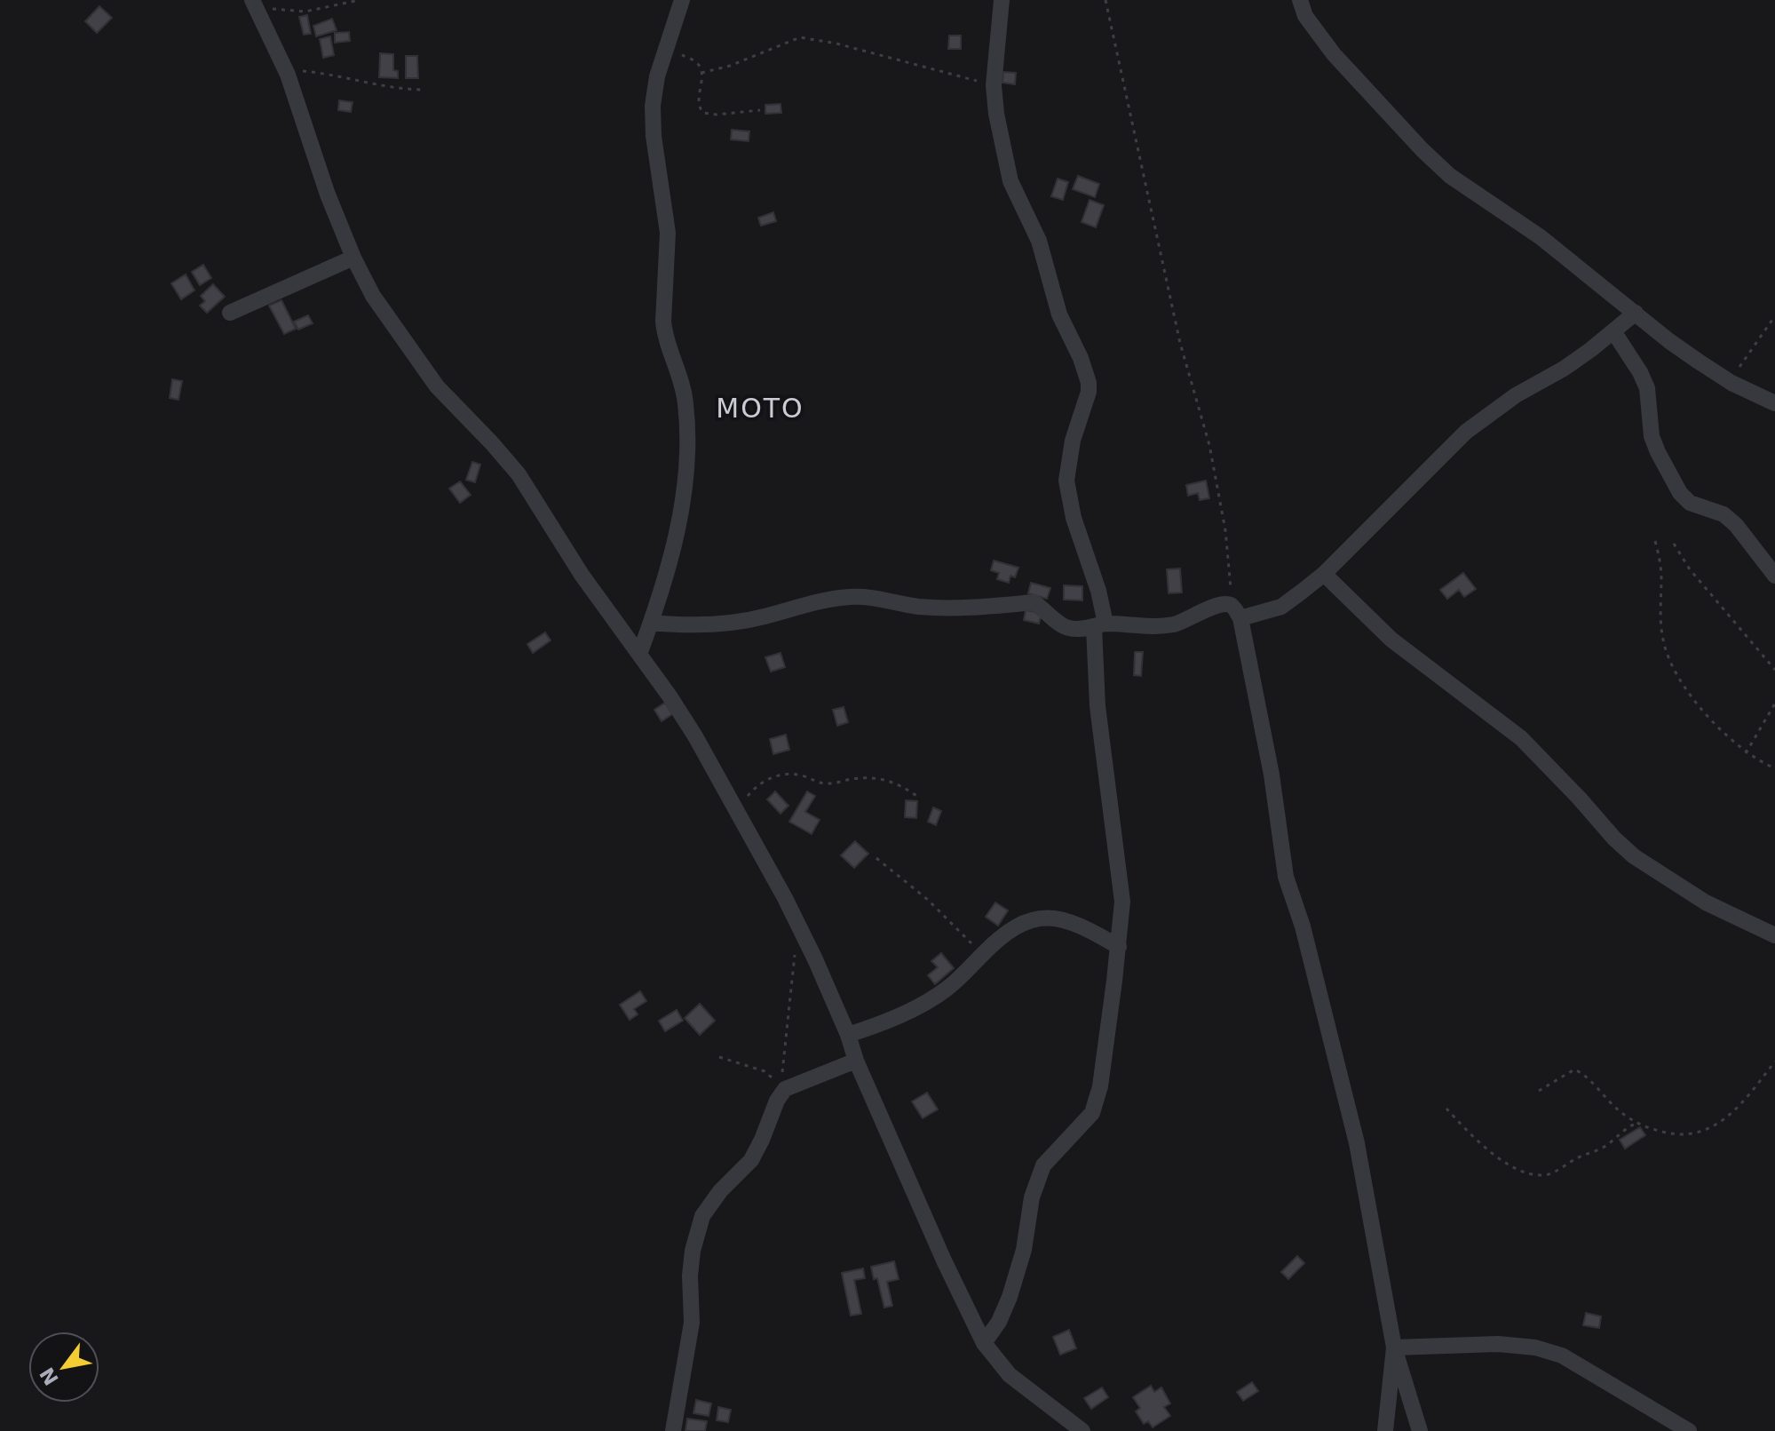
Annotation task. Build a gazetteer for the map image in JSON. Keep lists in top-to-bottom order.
{
  "districts": ["MOTO"],
  "north": "bottom left"
}
